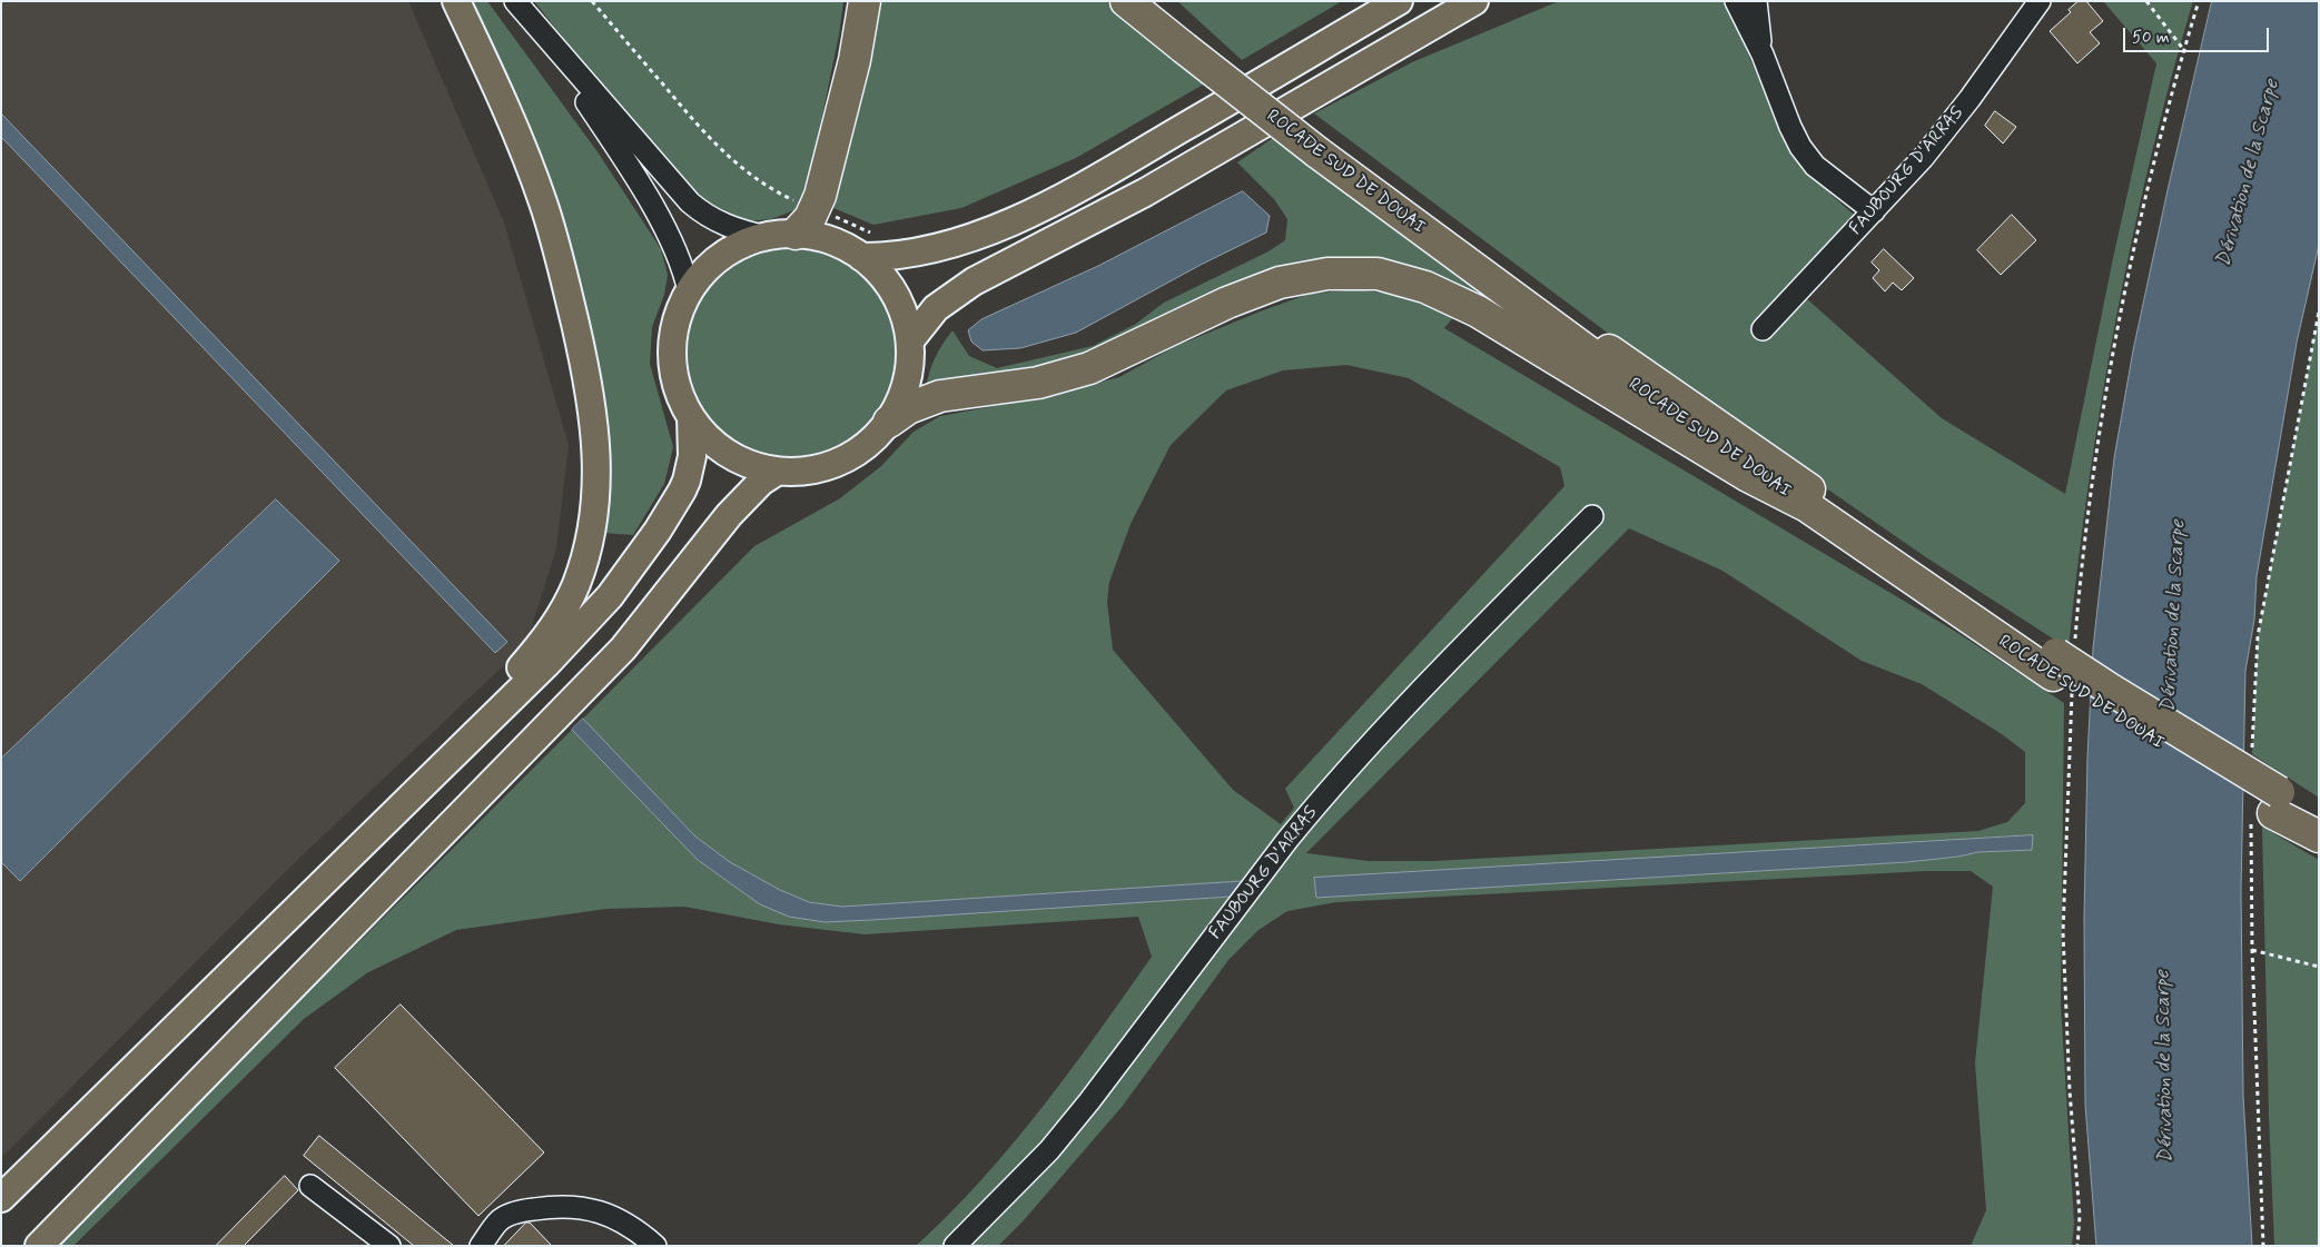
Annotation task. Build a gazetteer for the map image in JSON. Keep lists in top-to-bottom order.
{
  "streets": {
    "highway": ["ROCADE SUD DE DOUAI"],
    "street": ["FAUBOURG D'ARRAS"]
  },
  "water": ["Dérivation de la Scarpe"],
  "scale_bar": "50 m"
}
